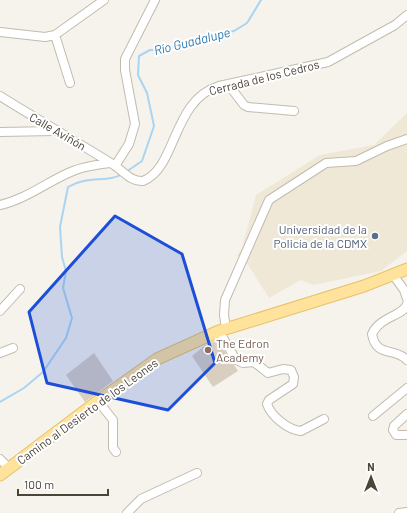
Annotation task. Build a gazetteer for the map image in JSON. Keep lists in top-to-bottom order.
{
  "streets": {
    "main road": ["Camino al Desierto de los Leones"],
    "street": ["Cerrada de los Cedros", "Calle Aviñón"]
  },
  "crossings": [
    ["Cerrada de los Cedros", "Calle Aviñón"]
  ],
  "water": ["Río Guadalupe"],
  "places": ["Universidad de la Policía de la CDMX", "The Edron Academy"],
  "scale_bar": "100 m",
  "north": "top"
}
